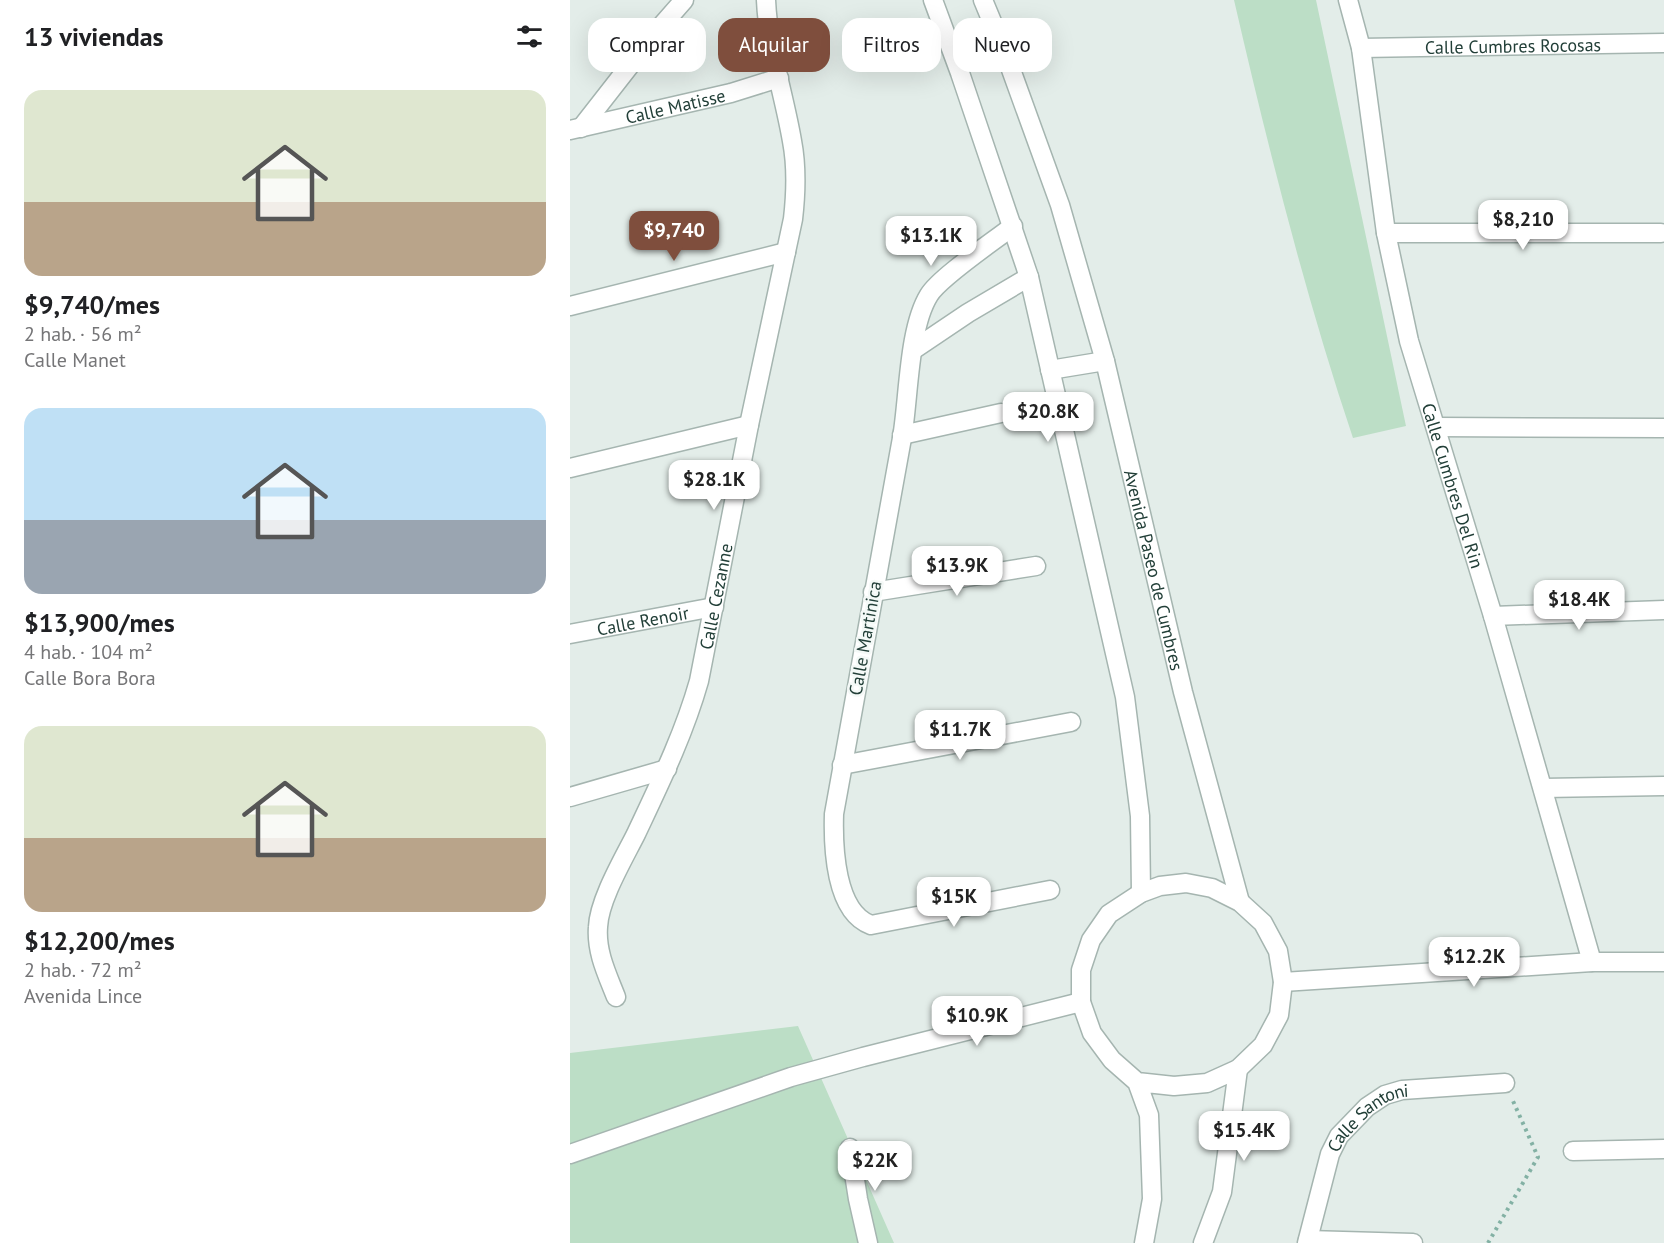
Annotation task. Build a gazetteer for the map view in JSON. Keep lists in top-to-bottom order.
{
  "streets": {
    "street": [
      "Calle Cumbres Rocosas",
      "Calle Matisse",
      "Calle Cumbres Del Rin",
      "Avenida Paseo de Cumbres",
      "Calle Cezanne",
      "Calle Renoir",
      "Calle Martinica",
      "Calle Santoni"
    ]
  },
  "crossings": [
    ["Calle Cumbres Rocosas", "Calle Cumbres Del Rin"],
    ["Calle Matisse", "Calle Cezanne"],
    ["Calle Cezanne", "Calle Renoir"]
  ],
  "page": {
    "heading": "13 viviendas",
    "chip": [
      "Comprar",
      "Alquilar",
      "Filtros",
      "Nuevo"
    ],
    "list": [
      {
        "name": "$9,740/mes",
        "note": "2 hab. · 56 m² · Calle Manet"
      },
      {
        "name": "$13,900/mes",
        "note": "4 hab. · 104 m² · Calle Bora Bora"
      },
      {
        "name": "$12,200/mes",
        "note": "2 hab. · 72 m² · Avenida Lince"
      }
    ],
    "price": [
      "$8,210",
      "$9,740",
      "$13.1K",
      "$20.8K",
      "$28.1K",
      "$13.9K",
      "$18.4K",
      "$11.7K",
      "$15K",
      "$12.2K",
      "$10.9K",
      "$15.4K",
      "$22K"
    ]
  }
}
